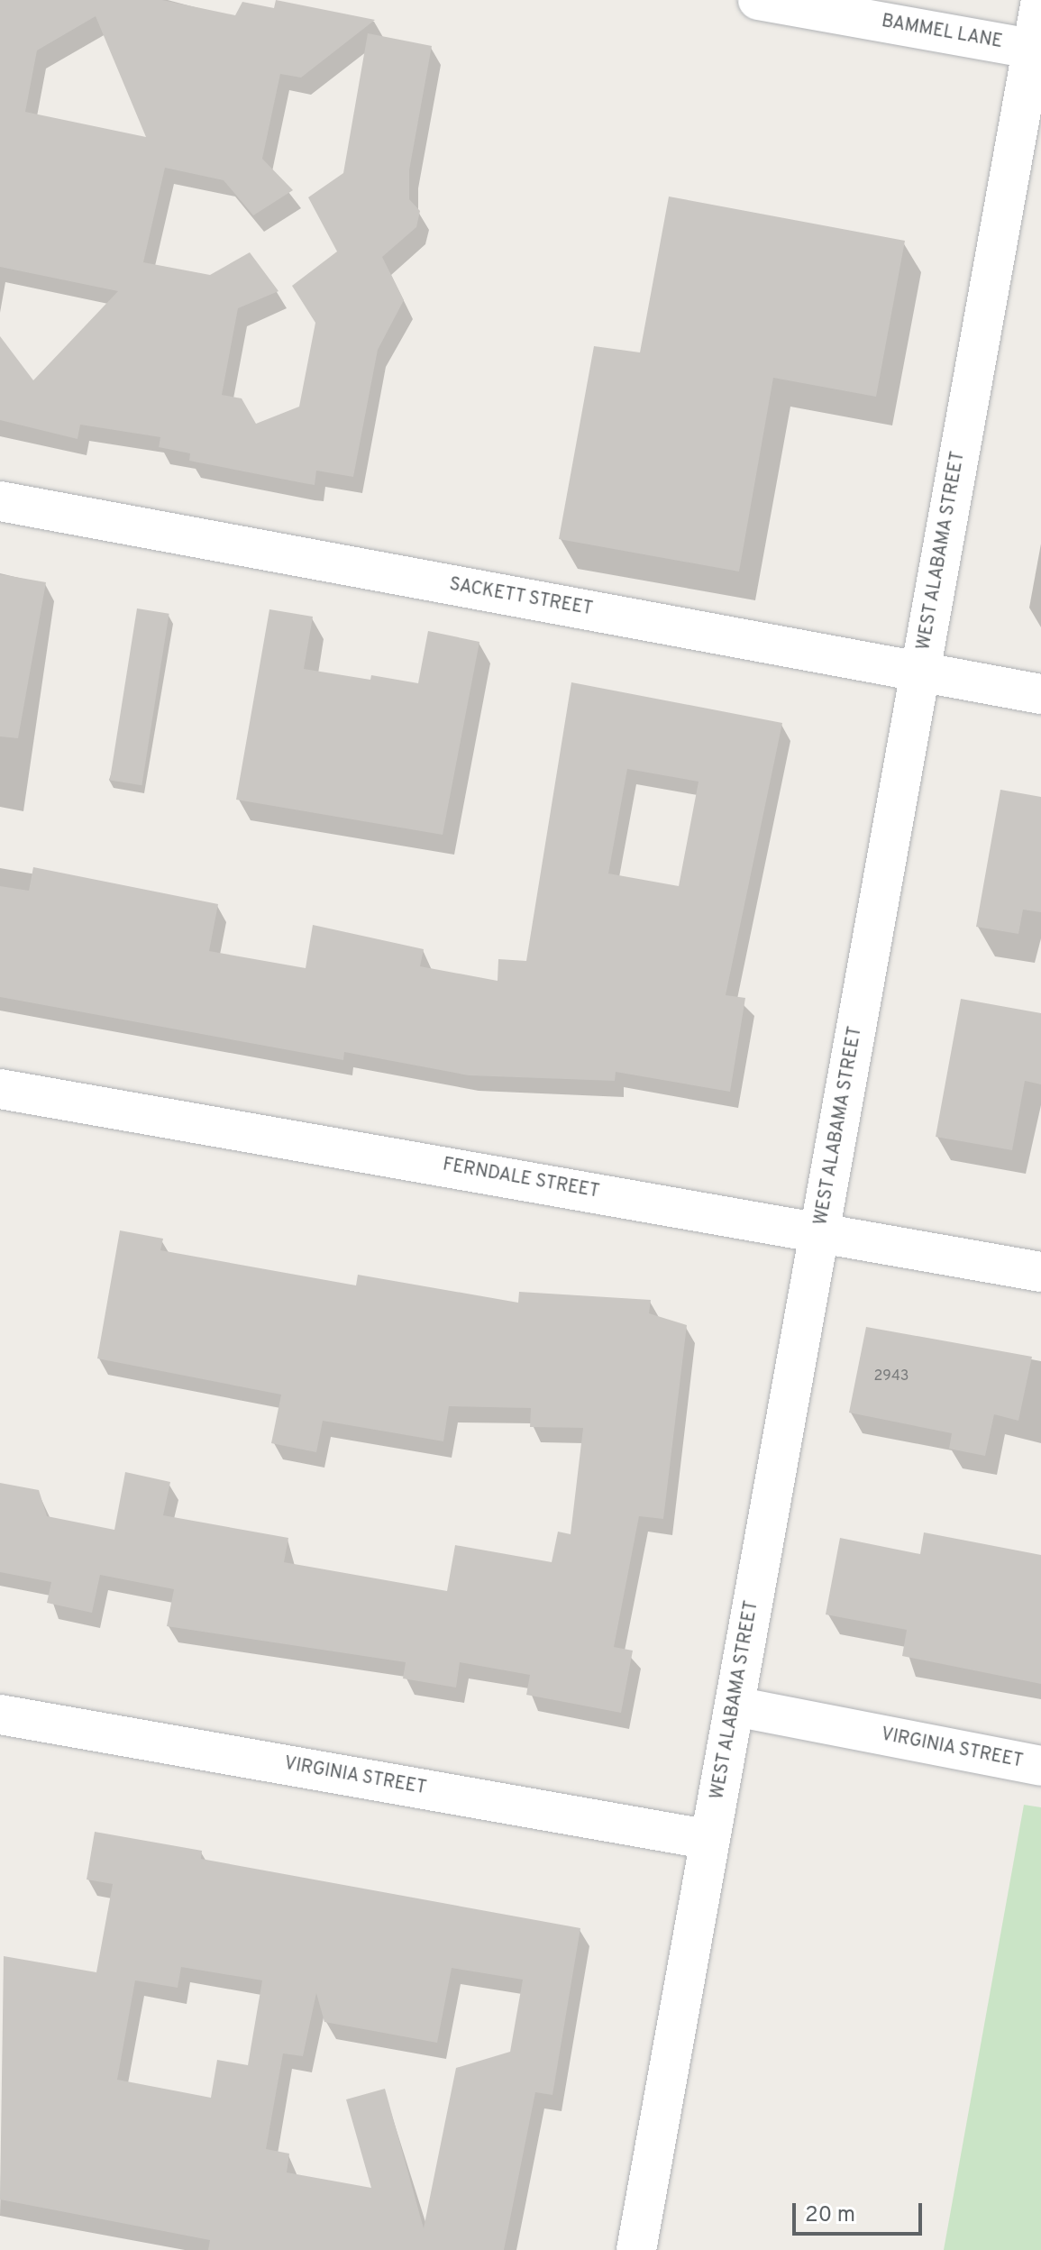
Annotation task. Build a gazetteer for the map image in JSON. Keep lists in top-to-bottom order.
{
  "streets": {
    "street": [
      "BAMMEL LANE",
      "WEST ALABAMA STREET",
      "SACKETT STREET",
      "FERNDALE STREET",
      "VIRGINIA STREET"
    ]
  },
  "crossings": [
    ["BAMMEL LANE", "WEST ALABAMA STREET"],
    ["WEST ALABAMA STREET", "SACKETT STREET"],
    ["WEST ALABAMA STREET", "FERNDALE STREET"],
    ["WEST ALABAMA STREET", "VIRGINIA STREET"]
  ],
  "house_numbers": ["2943"],
  "scale_bar": "20 m"
}
